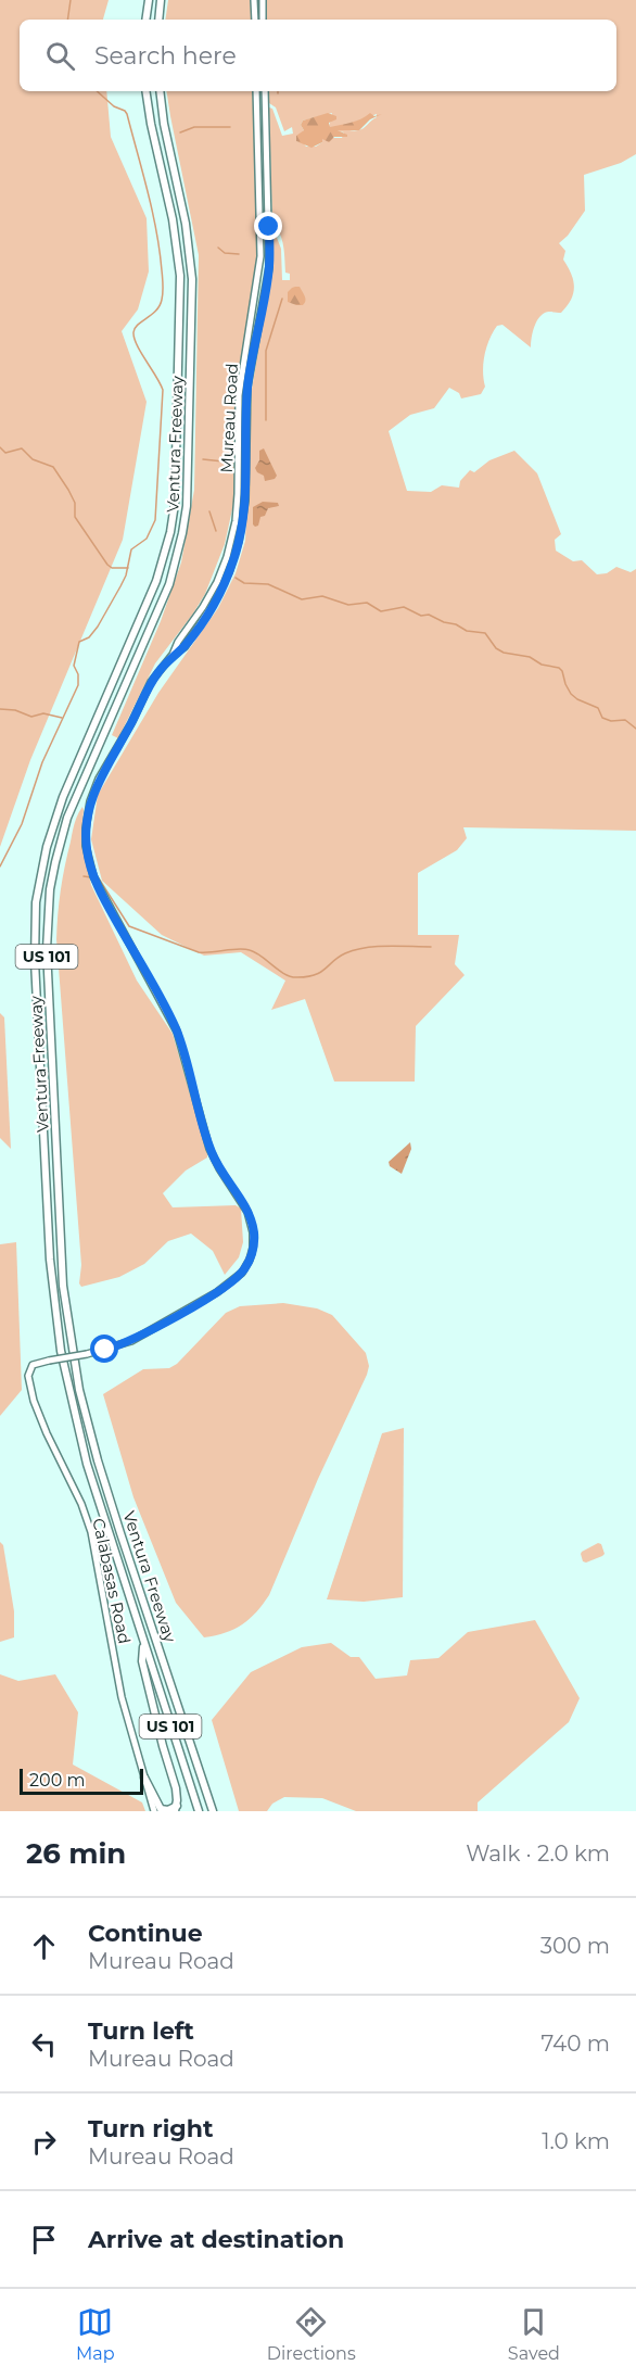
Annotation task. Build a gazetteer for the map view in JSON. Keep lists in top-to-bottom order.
{
  "streets": {
    "highway": ["Ventura Freeway", "US 101"],
    "main road": ["Mureau Road", "Calabasas Road"]
  },
  "crossings": [
    ["Mureau Road", "Calabasas Road"]
  ],
  "scale_bar": "200 m",
  "page": {
    "search": "Search here",
    "scale": "200 m",
    "heading": ["26 min", "Walk · 2.0 km"],
    "list": [
      ["Continue", "Mureau Road", "300 m"],
      ["Turn left", "Mureau Road", "740 m"],
      ["Turn right", "Mureau Road", "1.0 km"],
      "Arrive at destination"
    ],
    "nav": ["Map", "Directions", "Saved"]
  }
}
